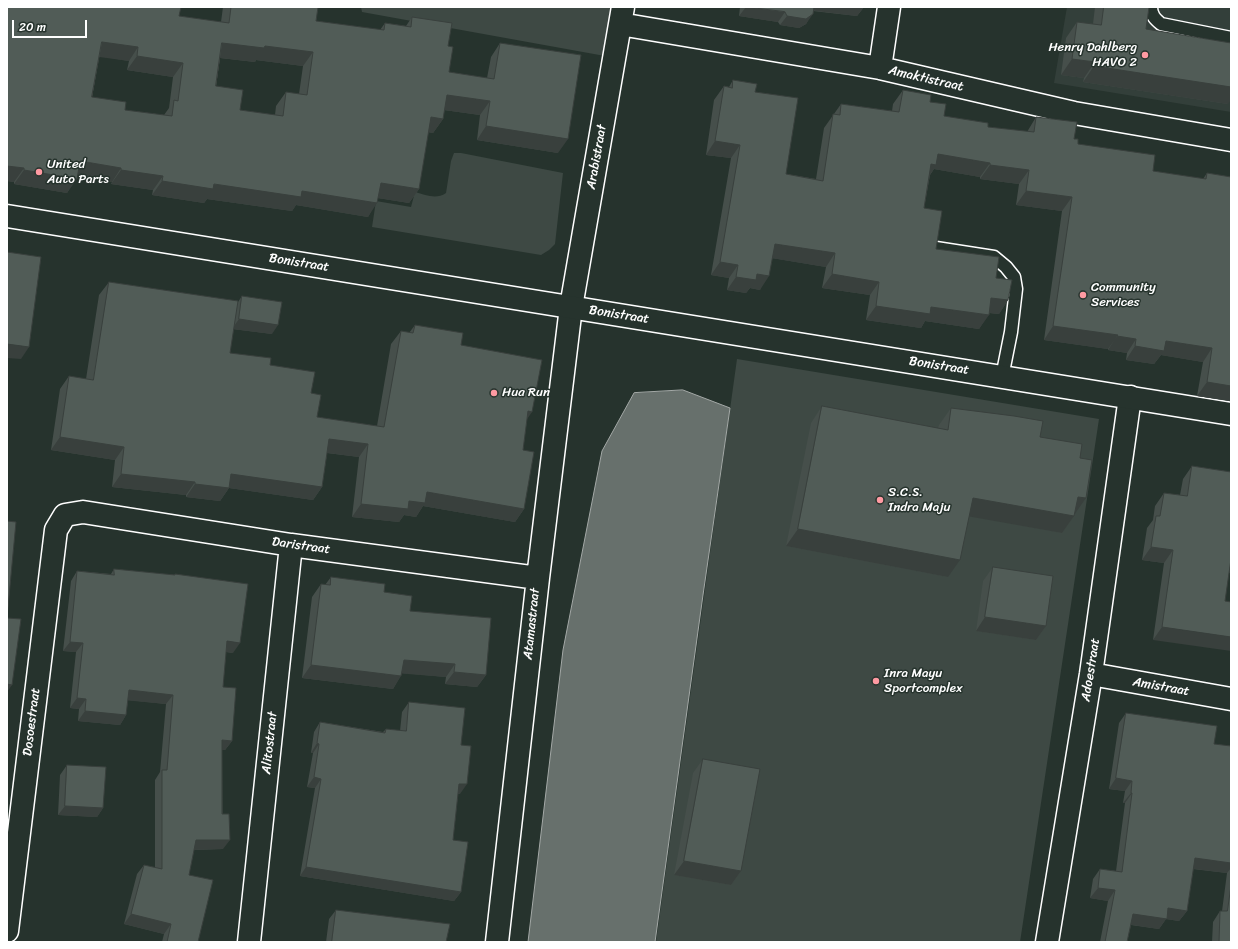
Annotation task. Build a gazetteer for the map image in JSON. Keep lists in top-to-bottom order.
{
  "streets": {
    "street": [
      "Amaktistraat",
      "Arabistraat",
      "Bonistraat",
      "Daristraat",
      "Atamastraat",
      "Adoestraat",
      "Amistraat",
      "Dosoestraat",
      "Alitostraat"
    ]
  },
  "crossings": [
    ["Amaktistraat", "Arabistraat"],
    ["Arabistraat", "Bonistraat"],
    ["Arabistraat", "Atamastraat"],
    ["Bonistraat", "Atamastraat"],
    ["Bonistraat", "Adoestraat"],
    ["Daristraat", "Atamastraat"],
    ["Daristraat", "Dosoestraat"],
    ["Daristraat", "Alitostraat"],
    ["Adoestraat", "Amistraat"]
  ],
  "places": [
    "Henry Dahlberg HAVO 2",
    "United Auto Parts",
    "Community Services",
    "Hua Run",
    "S.C.S. Indra Maju",
    "Inra Mayu Sportcomplex"
  ],
  "scale_bar": "20 m"
}
